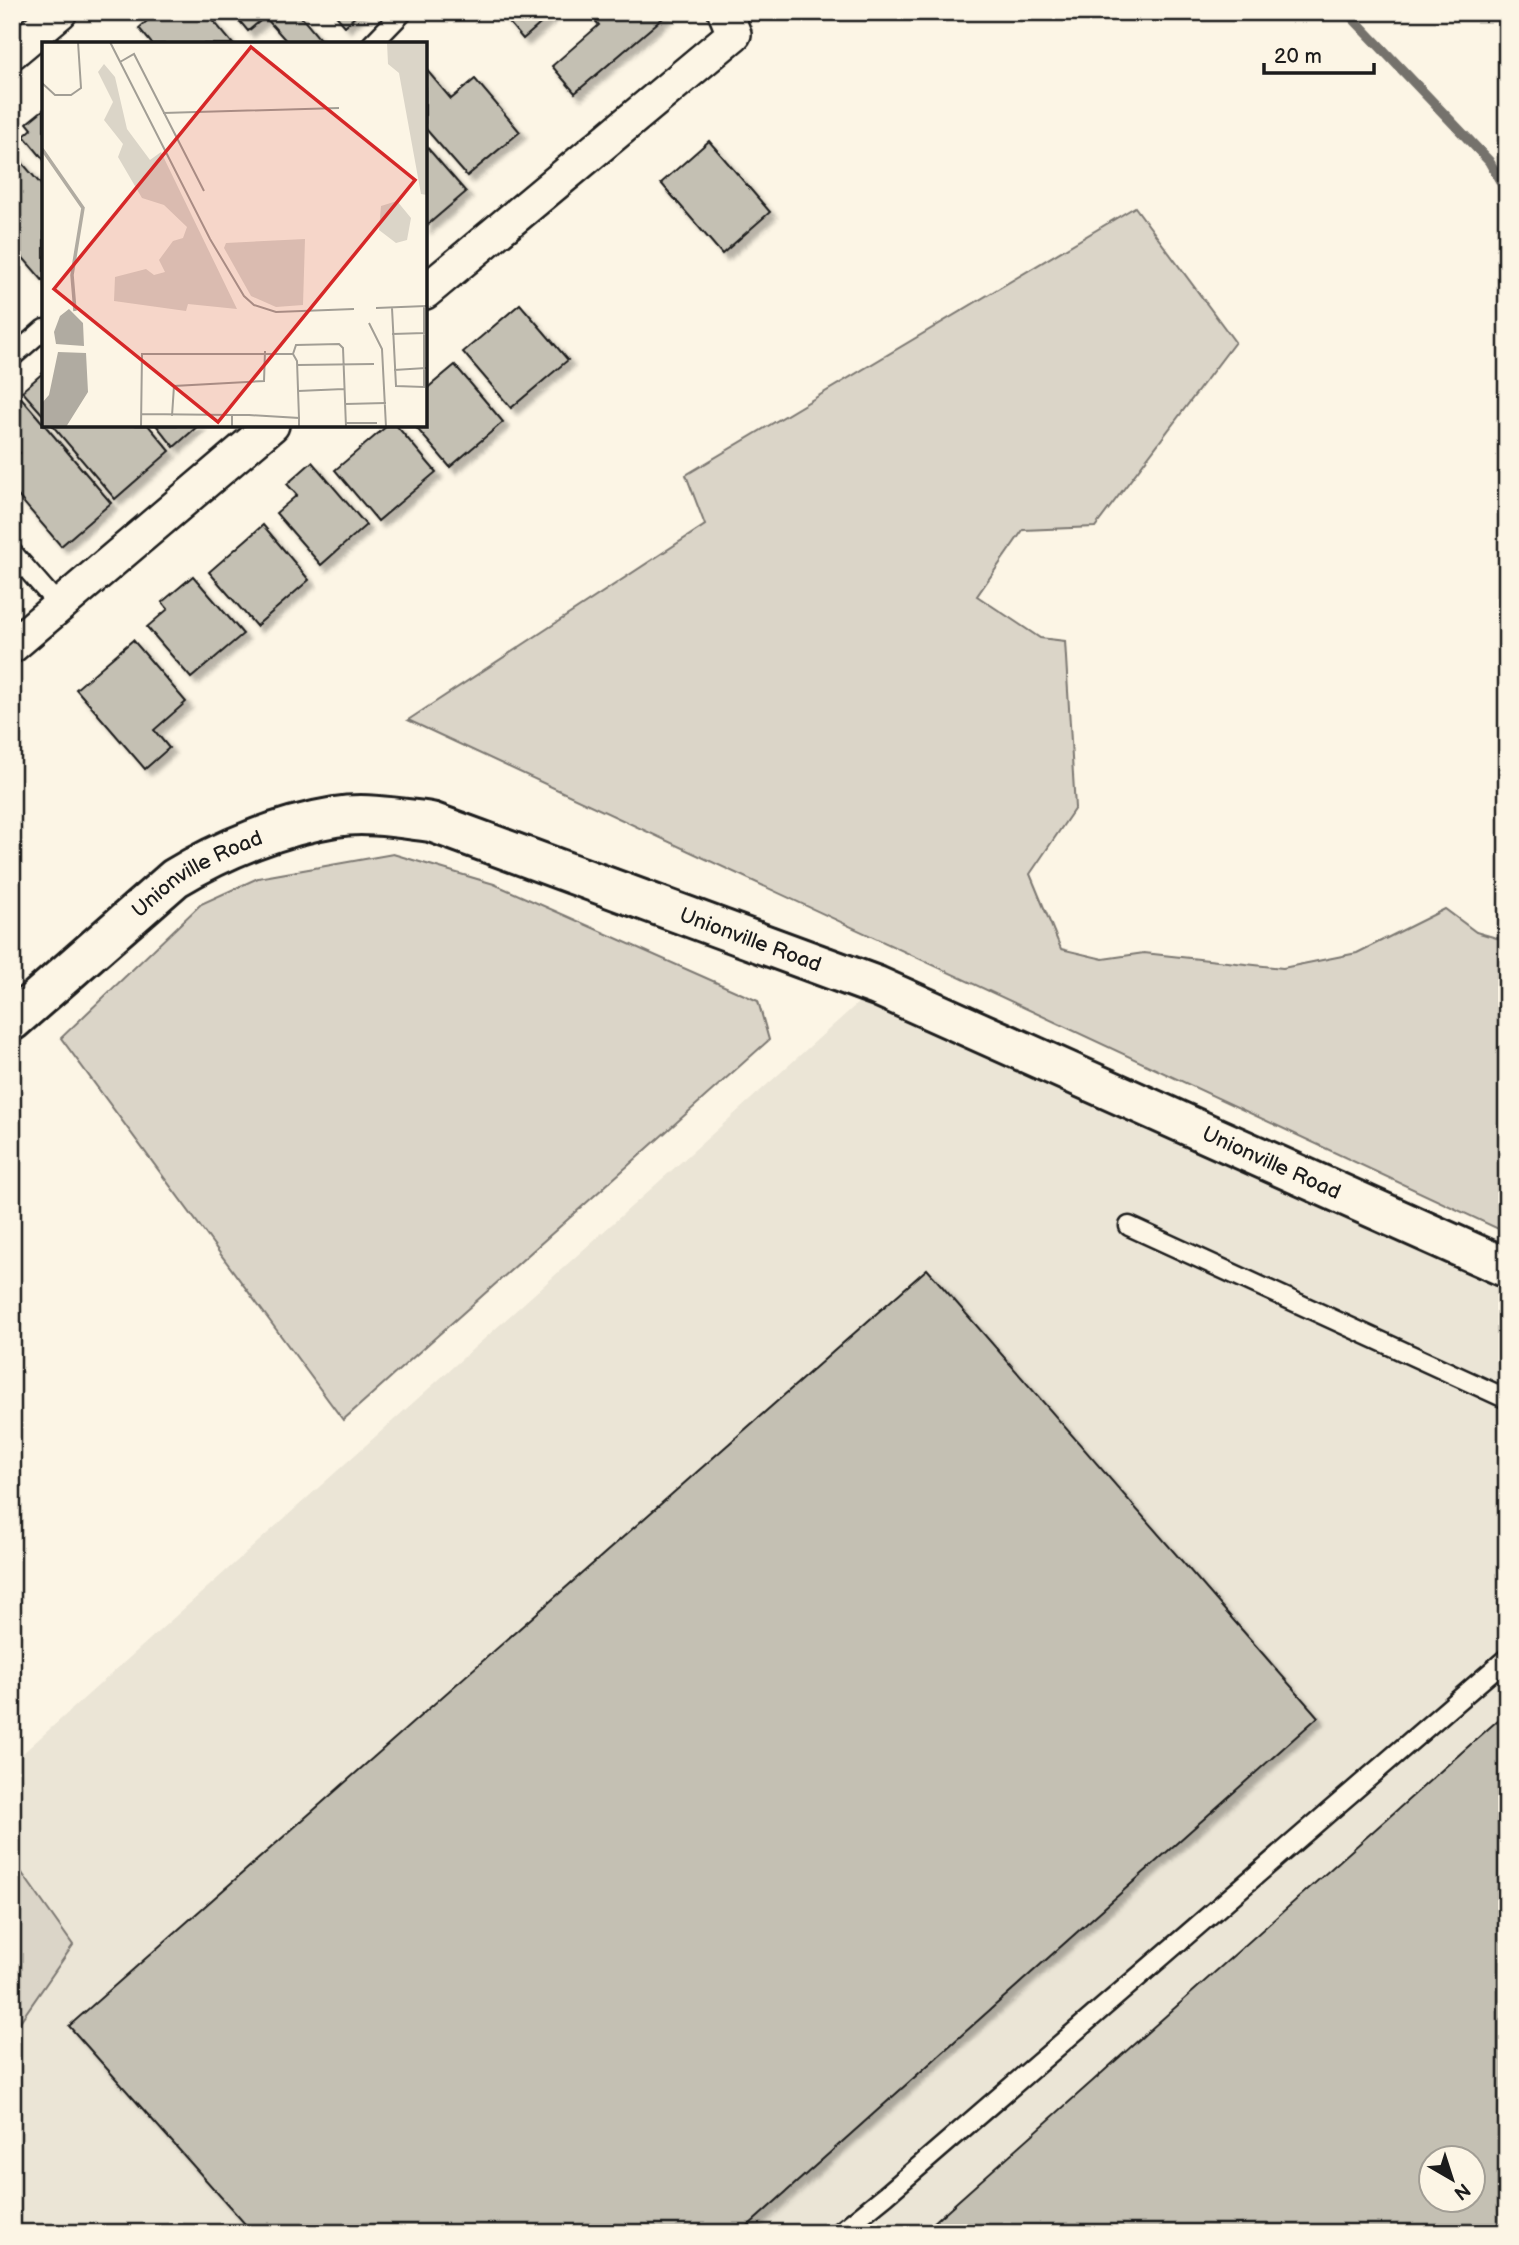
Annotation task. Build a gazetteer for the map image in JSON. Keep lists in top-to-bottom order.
{
  "streets": {
    "street": ["Unionville Road"]
  },
  "scale_bar": "20 m",
  "north": "bottom right"
}
